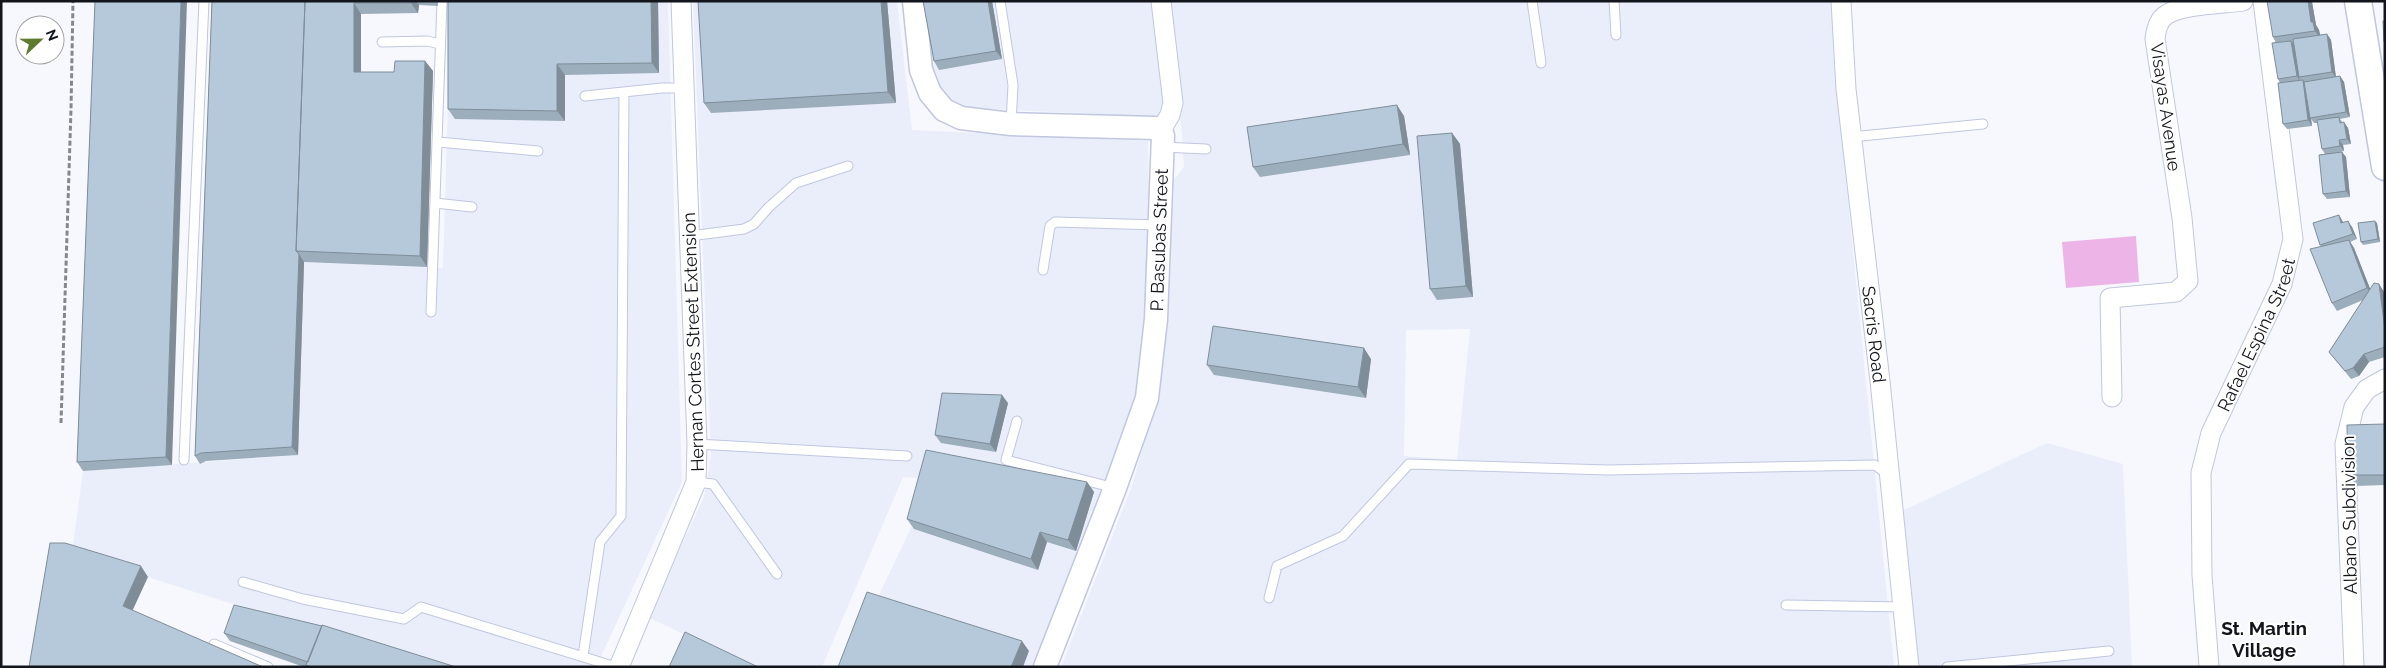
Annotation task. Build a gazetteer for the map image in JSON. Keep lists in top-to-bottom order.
{
  "streets": {
    "street": [
      "Visayas Avenue",
      "P. Basubas Street",
      "Sacris Road",
      "Rafael Espina Street",
      "Hernan Cortes Street Extension",
      "Albano Subdivision"
    ]
  },
  "districts": ["St. Martin Village"],
  "north": "right"
}
